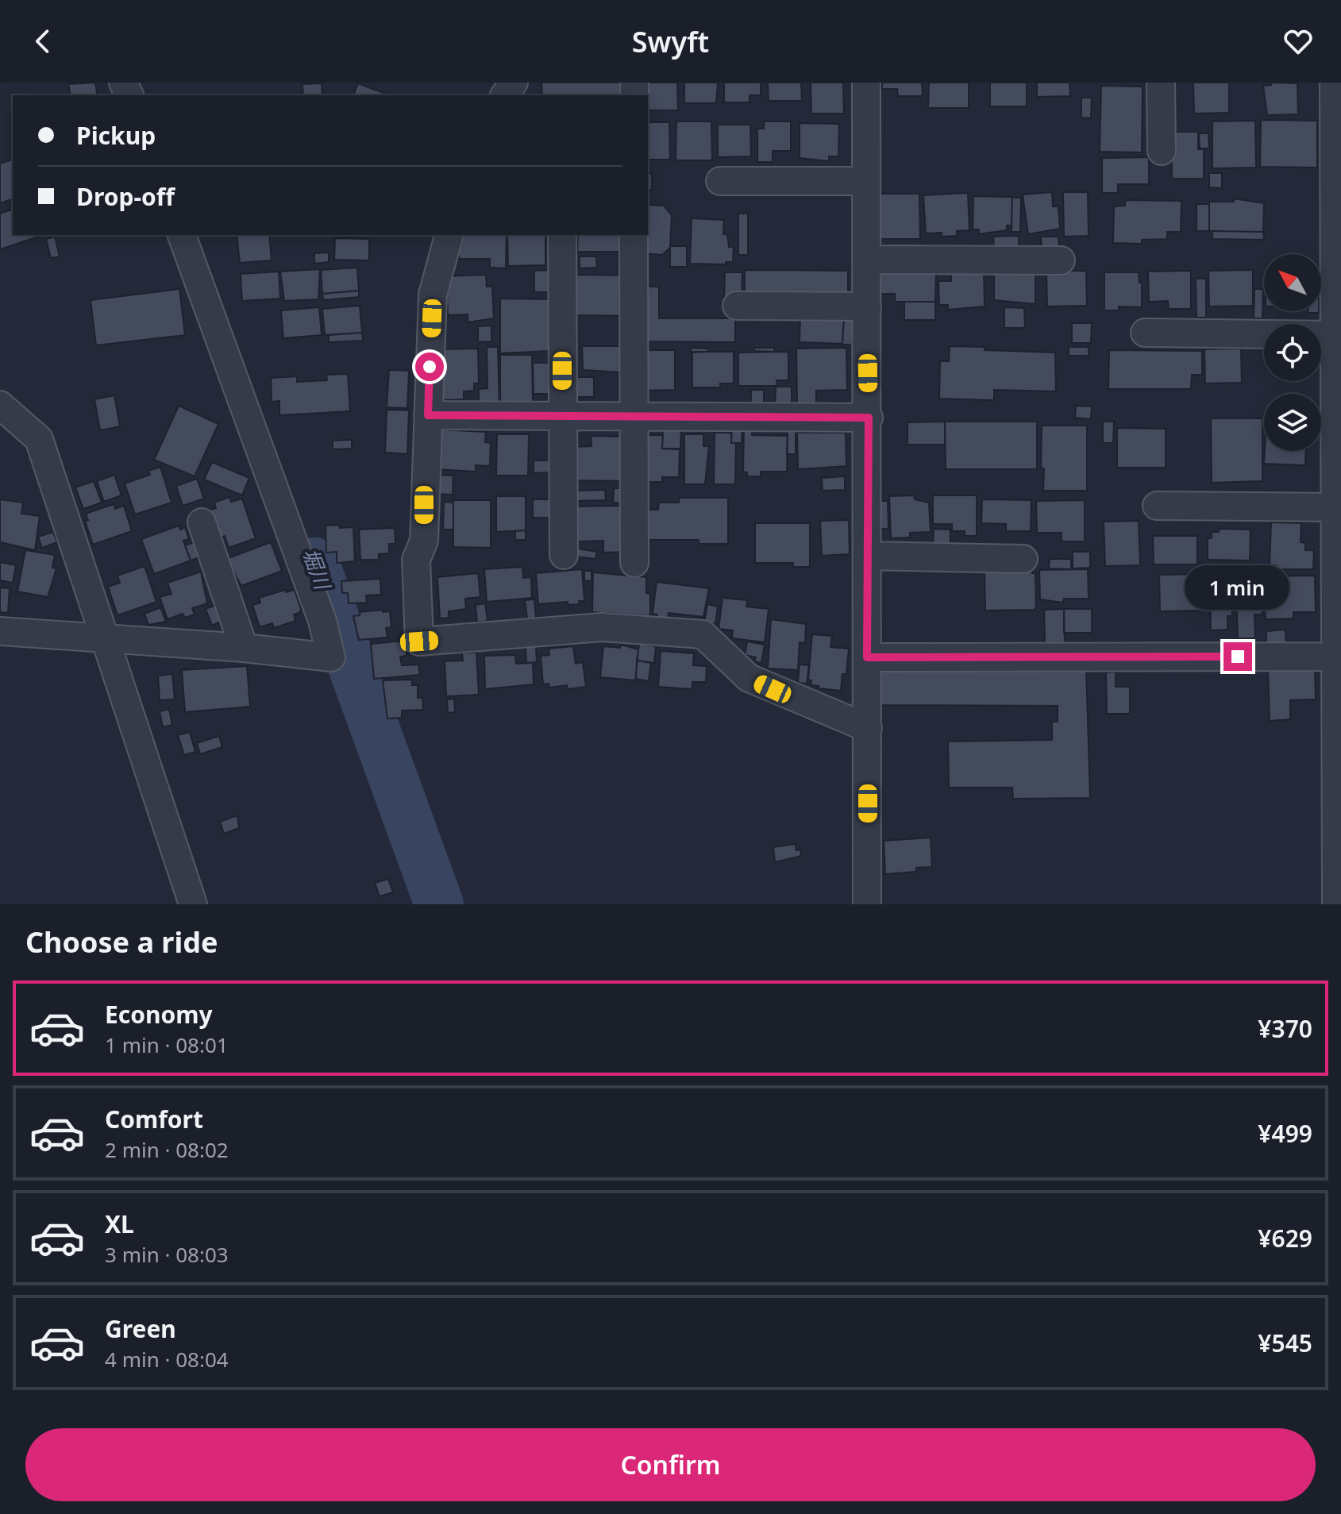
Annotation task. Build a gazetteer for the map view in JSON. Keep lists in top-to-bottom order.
{
  "water": ["堀川"],
  "north": "top left",
  "page": {
    "header": "Swyft",
    "banner": ["Pickup", "Drop-off"],
    "bubble": "1 min",
    "heading": "Choose a ride",
    "list": [
      {
        "name": "Economy",
        "note": "1 min · 08:01",
        "value": "¥370"
      },
      {
        "name": "Comfort",
        "note": "2 min · 08:02",
        "value": "¥499"
      },
      {
        "name": "XL",
        "note": "3 min · 08:03",
        "value": "¥629"
      },
      {
        "name": "Green",
        "note": "4 min · 08:04",
        "value": "¥545"
      }
    ],
    "buttons": "Confirm"
  }
}
